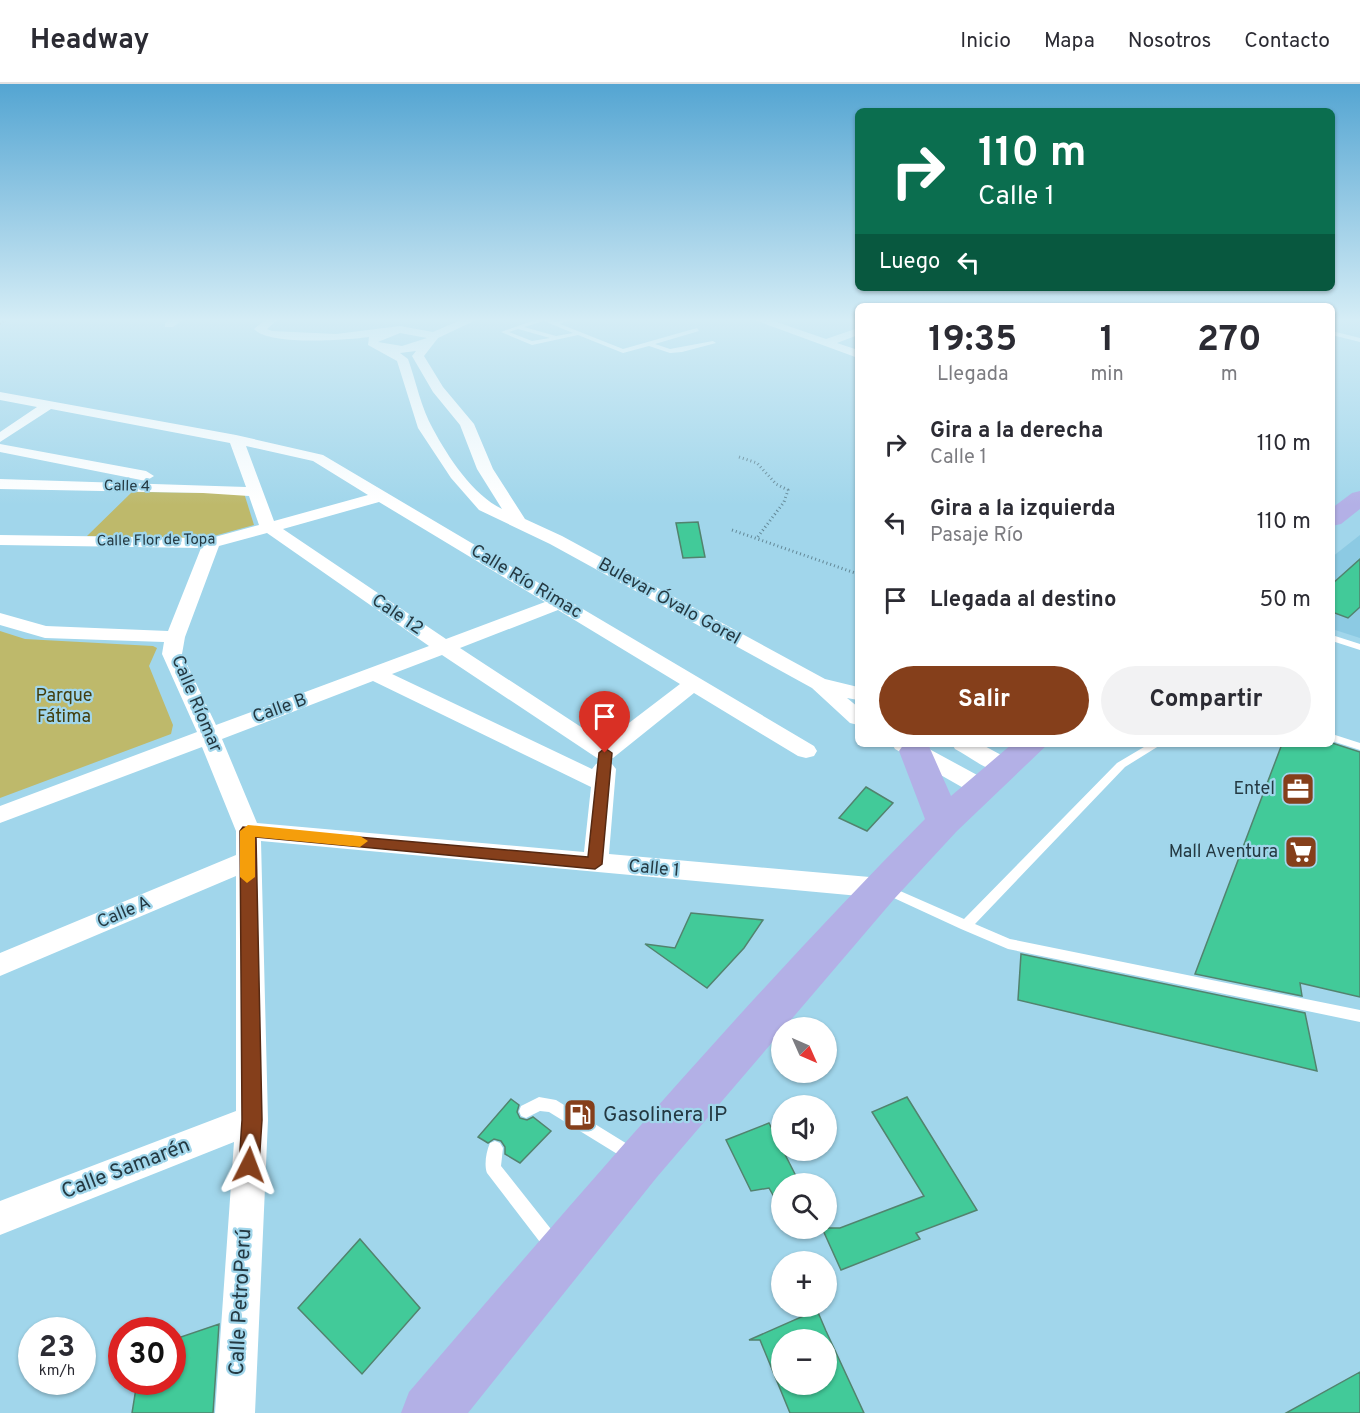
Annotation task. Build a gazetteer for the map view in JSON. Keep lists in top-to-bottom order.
{
  "streets": {
    "street": [
      "Calle 4",
      "Calle Flor de Topa",
      "Calle Río Rimac",
      "Bulevar Óvalo Gorel",
      "Cale 12",
      "Calle Ríomar",
      "Calle B",
      "Calle 1",
      "Calle A",
      "Calle Samarén",
      "Calle PetroPerú"
    ]
  },
  "crossings": [
    ["Calle Flor de Topa", "Calle Río Rimac"],
    ["Calle Flor de Topa", "Cale 12"],
    ["Calle Flor de Topa", "Calle Ríomar"],
    ["Calle Río Rimac", "Calle B"],
    ["Cale 12", "Calle B"],
    ["Calle Ríomar", "Calle B"],
    ["Calle Ríomar", "Calle 1"],
    ["Calle Ríomar", "Calle A"],
    ["Calle Ríomar", "Calle PetroPerú"],
    ["Calle 1", "Calle A"],
    ["Calle 1", "Calle PetroPerú"],
    ["Calle A", "Calle PetroPerú"],
    ["Calle Samarén", "Calle PetroPerú"]
  ],
  "parks": ["Parque Fátima"],
  "places": {
    "office": ["Entel"],
    "supermarket": ["Mall Aventura"],
    "fuel station": ["Gasolinera IP"]
  },
  "north": "bottom right",
  "page": {
    "header": "Headway",
    "nav": [
      "Inicio",
      "Mapa",
      "Nosotros",
      "Contacto"
    ],
    "turn": ["110 m", "Calle 1"],
    "then": "Luego",
    "eta": [
      "19:35",
      "Llegada",
      "1",
      "min",
      "270",
      "m"
    ],
    "list": [
      {
        "name": "Gira a la derecha",
        "note": "Calle 1",
        "value": "110 m"
      },
      {
        "name": "Gira a la izquierda",
        "note": "Pasaje Río",
        "value": "110 m"
      },
      {
        "name": "Llegada al destino",
        "value": "50 m"
      }
    ],
    "buttons": ["Salir", "Compartir"],
    "map_buttons": ["+", "−"],
    "speed": "23 km/h",
    "limit": "30"
  }
}
